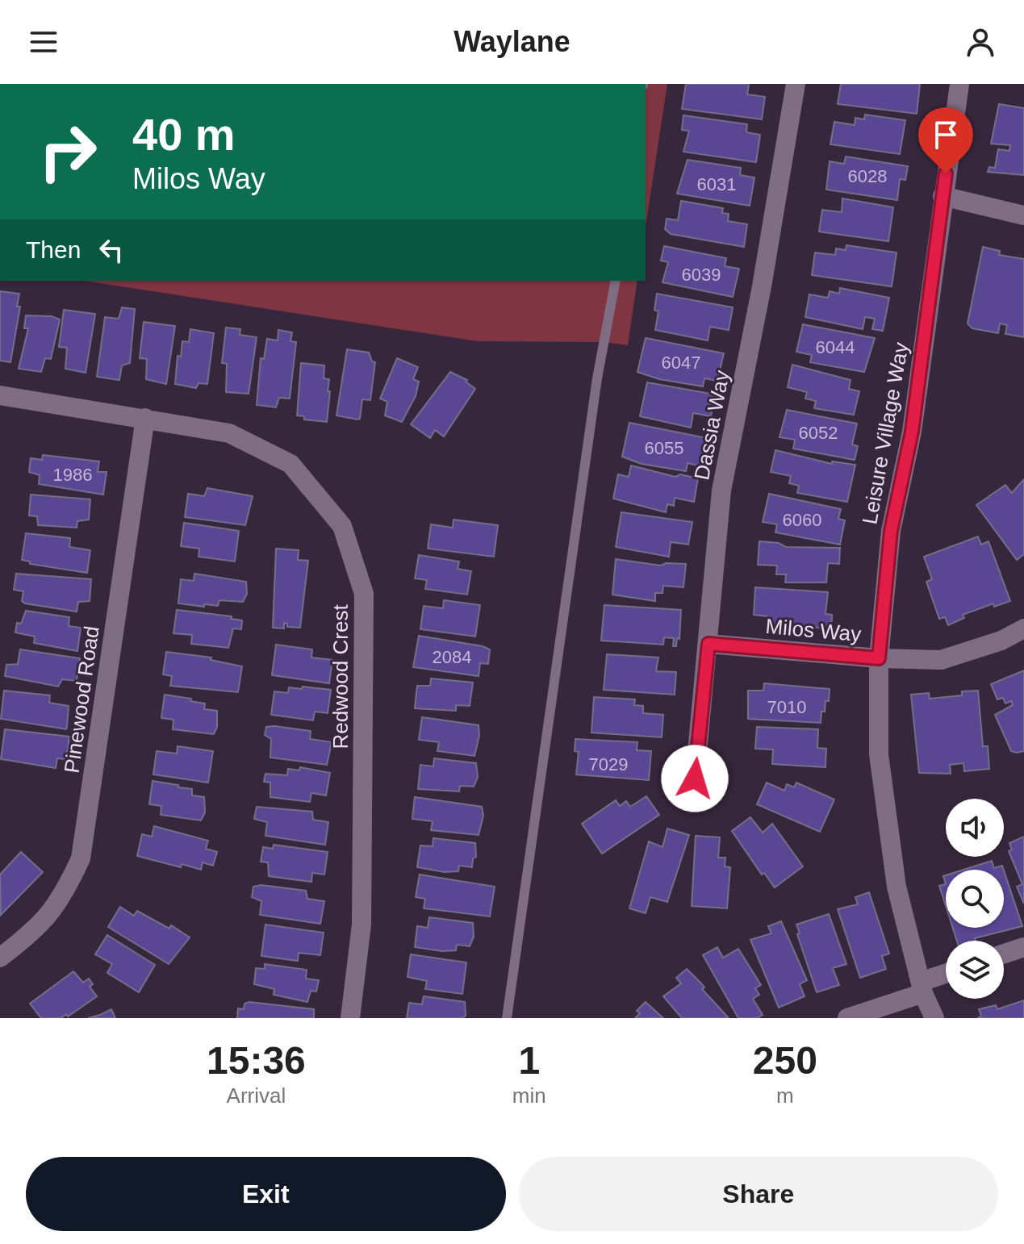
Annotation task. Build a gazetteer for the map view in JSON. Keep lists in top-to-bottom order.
{
  "streets": {
    "street": [
      "Dassia Way",
      "Leisure Village Way",
      "Milos Way",
      "Redwood Crest",
      "Pinewood Road"
    ]
  },
  "crossings": [
    ["Dassia Way", "Milos Way"],
    ["Leisure Village Way", "Milos Way"],
    ["Redwood Crest", "Pinewood Road"]
  ],
  "house_numbers": [
    "6028",
    "6031",
    "6039",
    "6044",
    "6047",
    "6052",
    "6055",
    "1986",
    "6060",
    "2084",
    "7010",
    "7029"
  ],
  "page": {
    "header": "Waylane",
    "turn": ["40 m", "Milos Way"],
    "then": "Then",
    "eta": [
      "15:36",
      "Arrival",
      "1",
      "min",
      "250",
      "m"
    ],
    "buttons": ["Exit", "Share"]
  }
}
